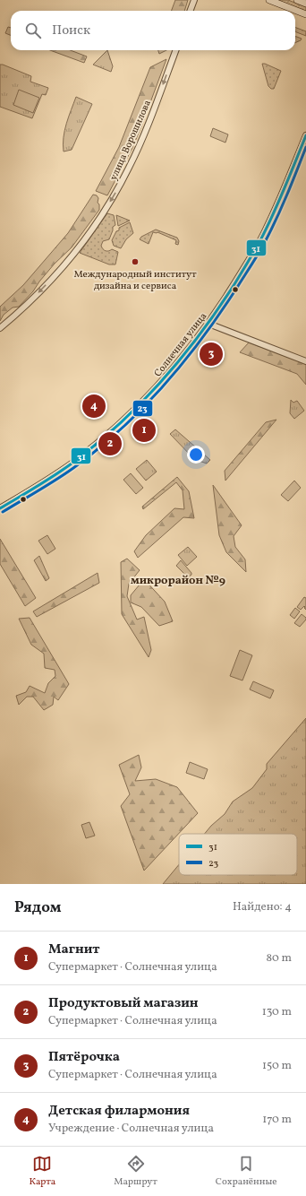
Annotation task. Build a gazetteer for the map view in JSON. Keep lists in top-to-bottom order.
{
  "streets": {
    "street": ["улица Ворошилова", "Солнечная улица"]
  },
  "one_way": ["улица Ворошилова"],
  "districts": ["микрорайон №9"],
  "places": ["Международный институт дизайна и сервиса"],
  "lines": ["transit line 31", "transit line 23"],
  "legend": ["31", "23"],
  "page": {
    "search": "Поиск",
    "pins": [
      "3",
      "4",
      "1",
      "2"
    ],
    "heading": ["Рядом", "Найдено: 4"],
    "list": [
      {
        "mark": "1",
        "name": "Магнит",
        "note": "Супермаркет · Солнечная улица",
        "value": "80 m"
      },
      {
        "mark": "2",
        "name": "Продуктовый магазин",
        "note": "Супермаркет · Солнечная улица",
        "value": "130 m"
      },
      {
        "mark": "3",
        "name": "Пятёрочка",
        "note": "Супермаркет · Солнечная улица",
        "value": "150 m"
      },
      {
        "mark": "4",
        "name": "Детская филармония",
        "note": "Учреждение · Солнечная улица",
        "value": "170 m"
      }
    ],
    "nav": ["Карта", "Маршрут", "Сохранённые"]
  }
}
